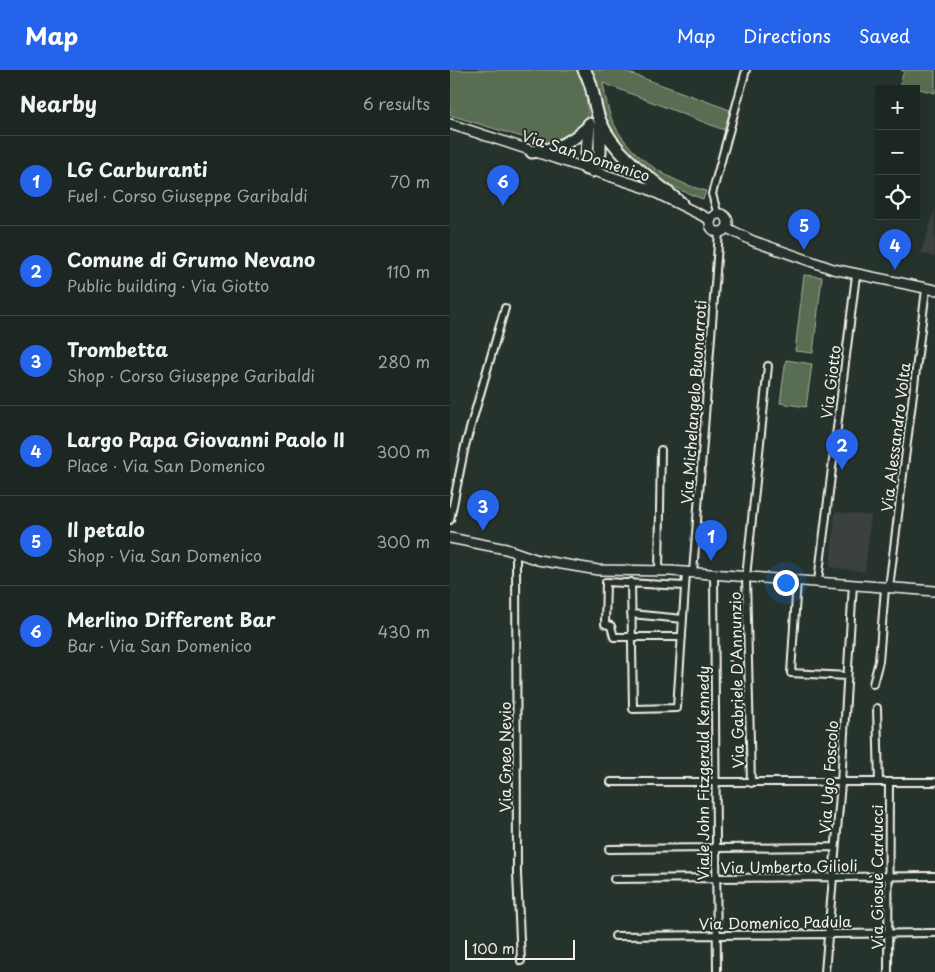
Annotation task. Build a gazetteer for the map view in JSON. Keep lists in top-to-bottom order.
{
  "streets": {
    "street": [
      "Via San Domenico",
      "Via Giotto",
      "Via Michelangelo Buonarroti",
      "Via Alessandro Volta",
      "Via Gabriele D'Annunzio",
      "Via Gneo Nevio",
      "Viale John Fitzgerald Kennedy",
      "Via Ugo Foscolo",
      "Via Umberto Gilioli",
      "Via Giosuè Carducci",
      "Via Domenico Padula"
    ]
  },
  "crossings": [
    ["Viale John Fitzgerald Kennedy", "Via Umberto Gilioli"],
    ["Viale John Fitzgerald Kennedy", "Via Domenico Padula"],
    ["Via Ugo Foscolo", "Via Umberto Gilioli"],
    ["Via Ugo Foscolo", "Via Domenico Padula"],
    ["Via Umberto Gilioli", "Via Giosuè Carducci"],
    ["Via Giosuè Carducci", "Via Domenico Padula"]
  ],
  "scale_bar": "100 m",
  "page": {
    "header": "Map",
    "nav": ["Map", "Directions", "Saved"],
    "heading": ["Nearby", "6 results"],
    "map_buttons": ["+", "−"],
    "list": [
      {
        "mark": "1",
        "name": "LG Carburanti",
        "note": "Fuel · Corso Giuseppe Garibaldi",
        "value": "70 m"
      },
      {
        "mark": "2",
        "name": "Comune di Grumo Nevano",
        "note": "Public building · Via Giotto",
        "value": "110 m"
      },
      {
        "mark": "3",
        "name": "Trombetta",
        "note": "Shop · Corso Giuseppe Garibaldi",
        "value": "280 m"
      },
      {
        "mark": "4",
        "name": "Largo Papa Giovanni Paolo II",
        "note": "Place · Via San Domenico",
        "value": "300 m"
      },
      {
        "mark": "5",
        "name": "Il petalo",
        "note": "Shop · Via San Domenico",
        "value": "300 m"
      },
      {
        "mark": "6",
        "name": "Merlino Different Bar",
        "note": "Bar · Via San Domenico",
        "value": "430 m"
      }
    ],
    "pins": [
      "6",
      "5",
      "4",
      "2",
      "3",
      "1"
    ],
    "scale": "100 m"
  }
}
